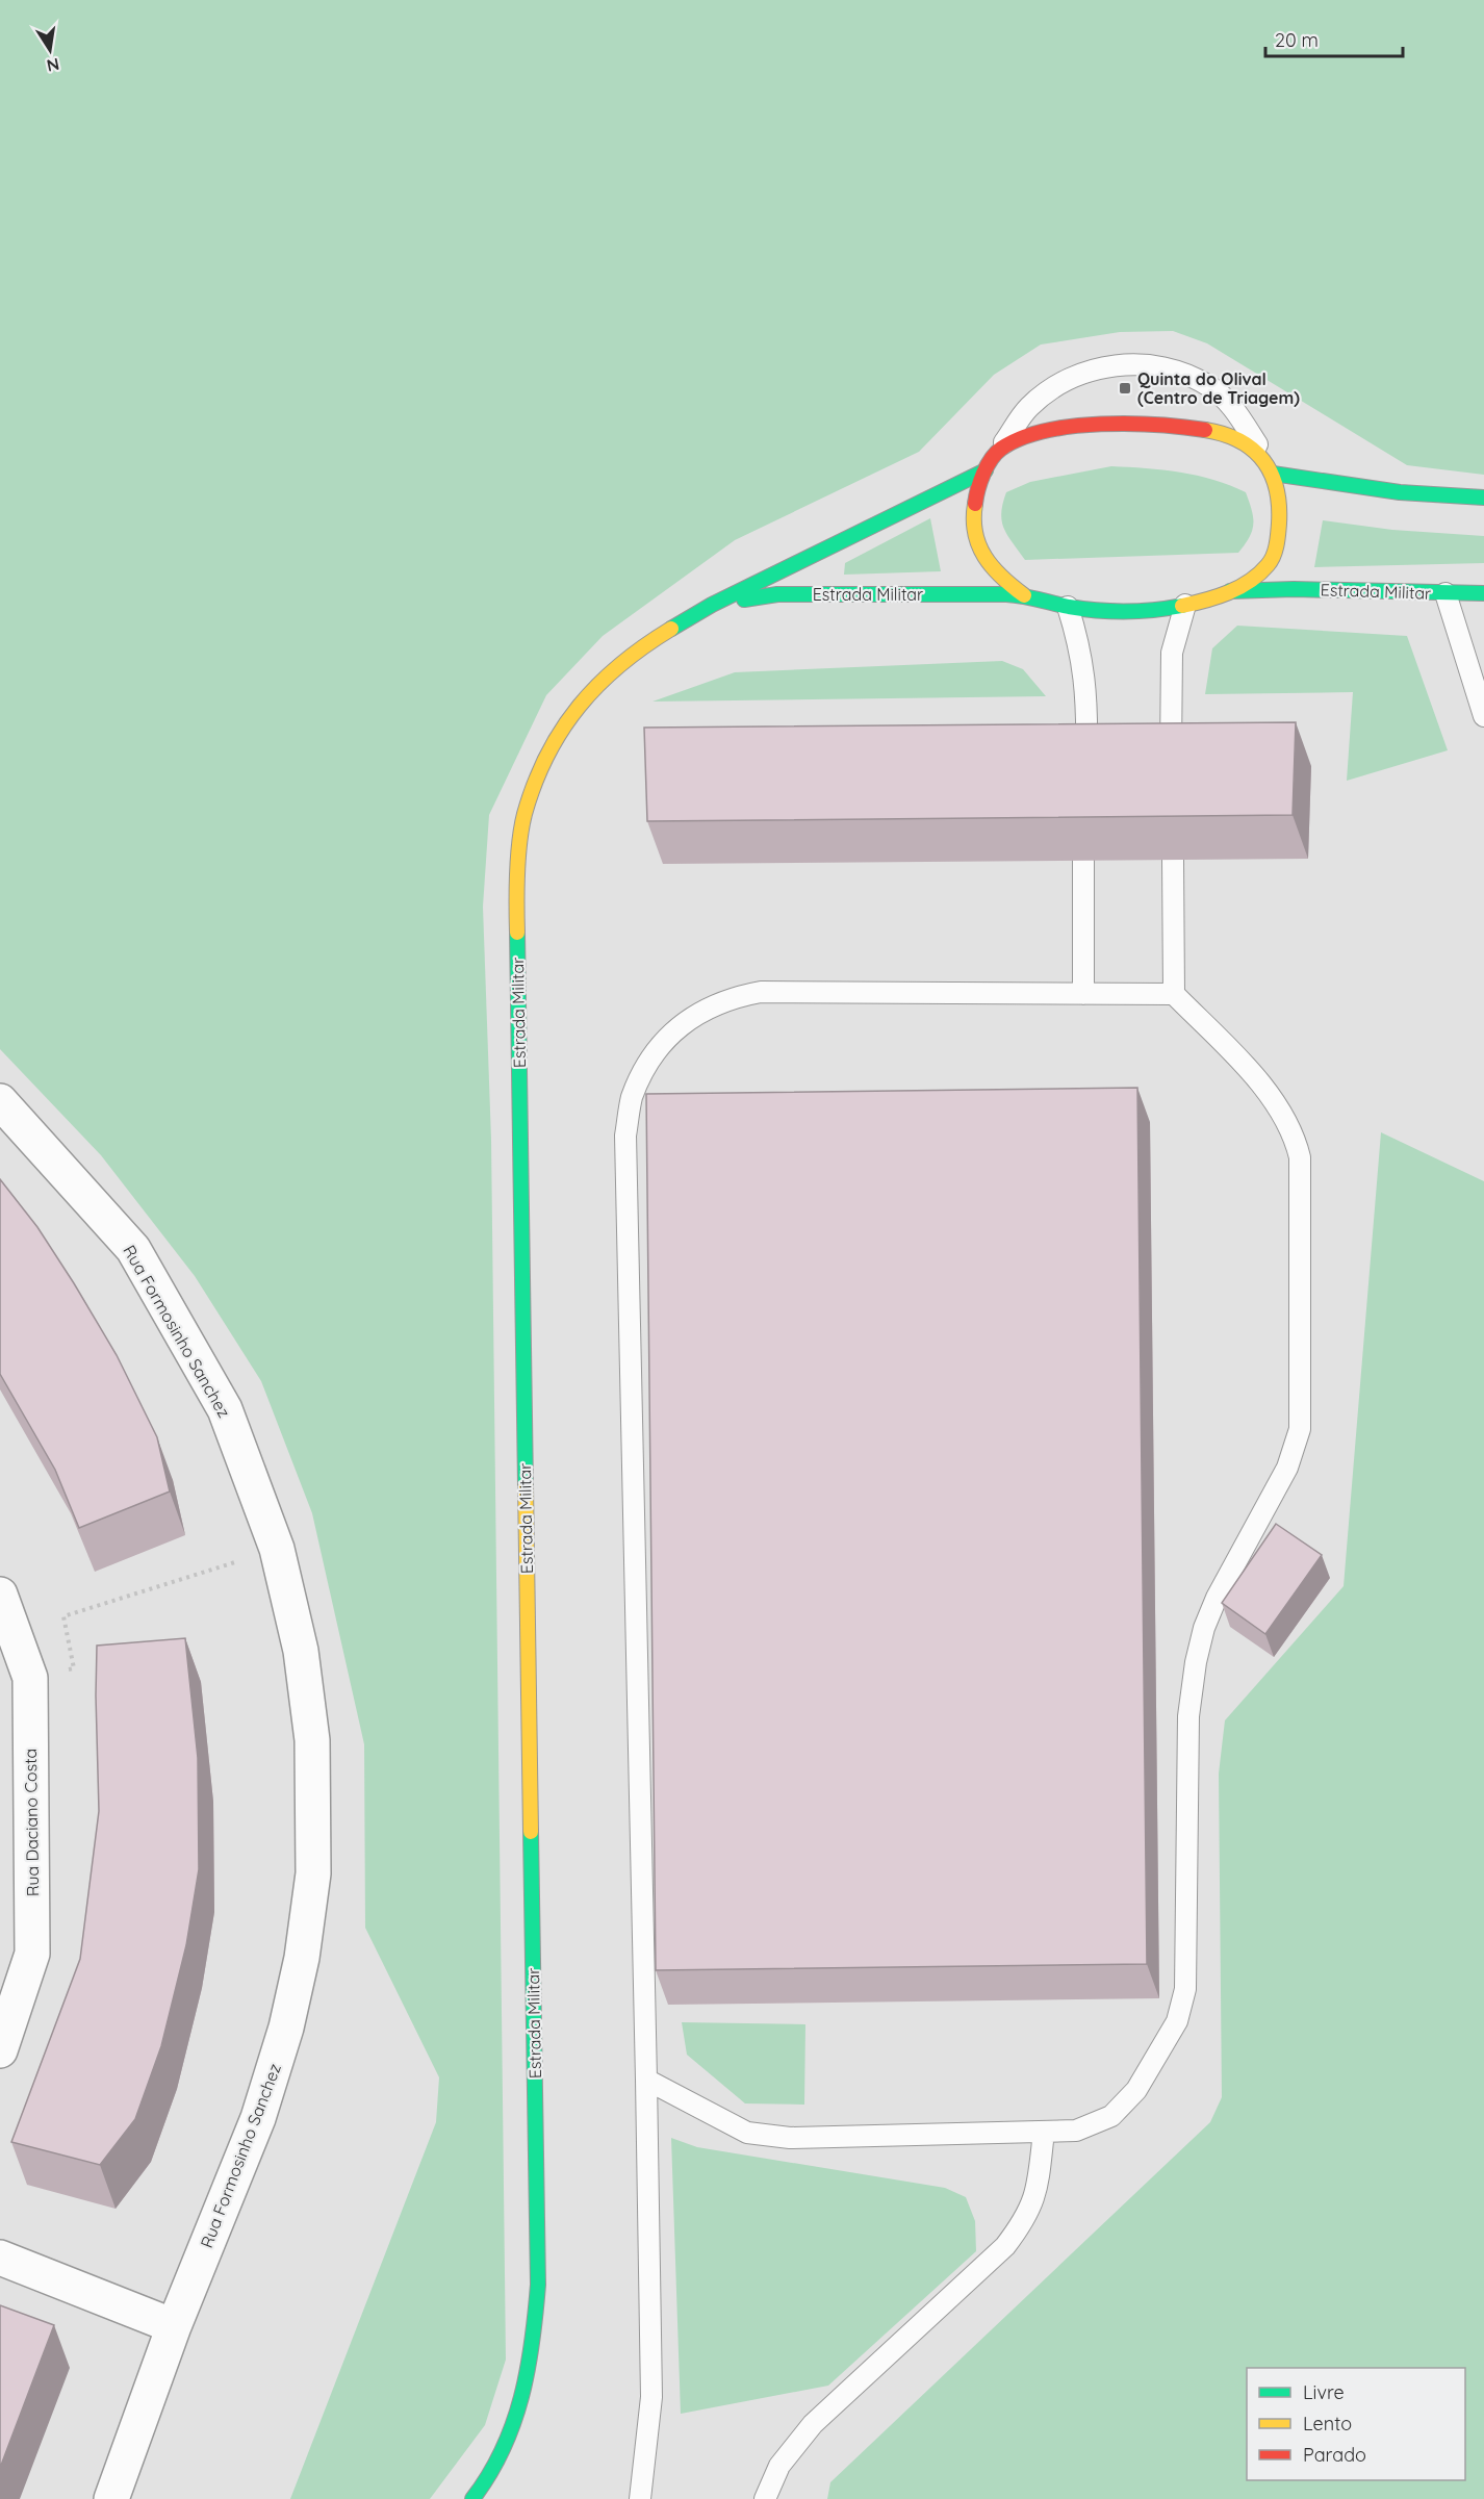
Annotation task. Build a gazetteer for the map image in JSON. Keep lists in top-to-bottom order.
{
  "streets": {
    "street": ["Estrada Militar", "Rua Formosinho Sanchez", "Rua Daciano Costa"]
  },
  "places": {
    "transit": ["Quinta do Olival (Centro de Triagem)"]
  },
  "legend": ["Livre", "Lento", "Parado"],
  "scale_bar": "20 m",
  "north": "bottom"
}
